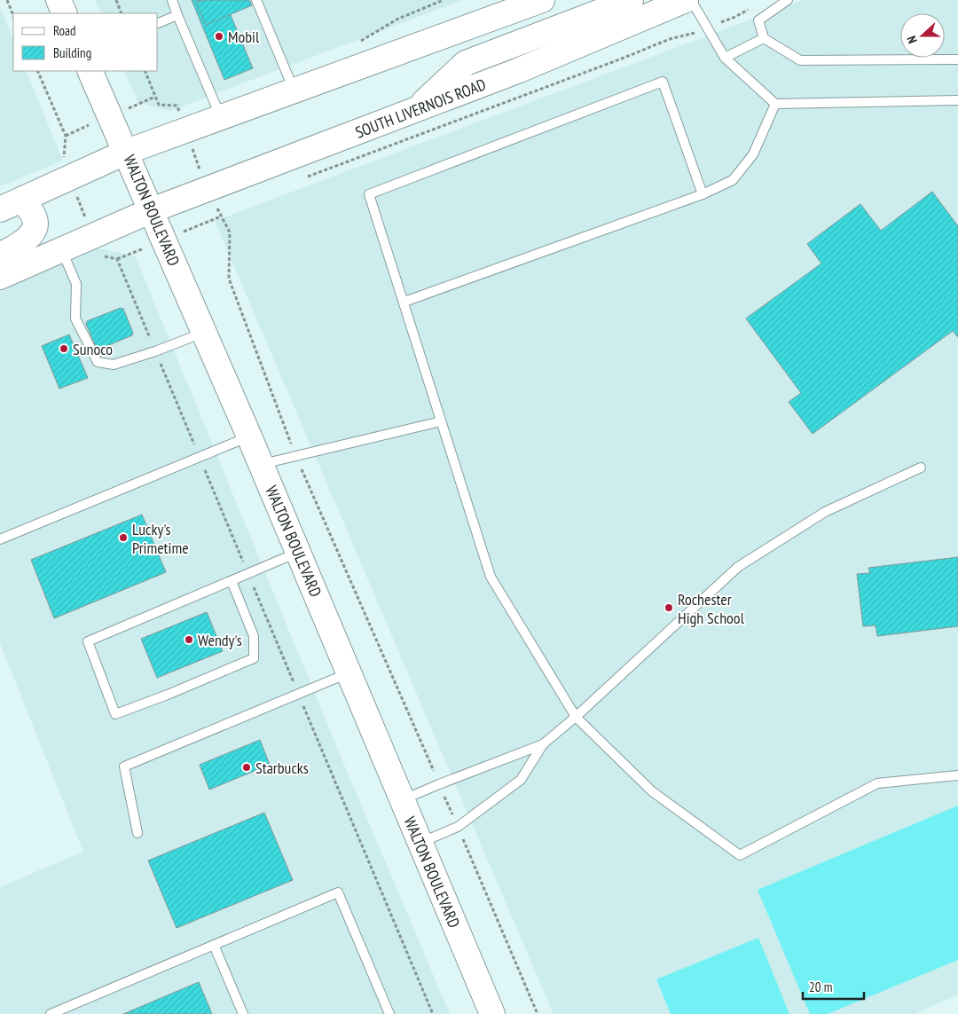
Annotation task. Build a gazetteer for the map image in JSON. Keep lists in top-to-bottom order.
{
  "streets": {
    "main road": ["SOUTH LIVERNOIS ROAD", "WALTON BOULEVARD"]
  },
  "crossings": [
    ["SOUTH LIVERNOIS ROAD", "WALTON BOULEVARD"]
  ],
  "places": [
    "Mobil",
    "Sunoco",
    "Lucky's Primetime",
    "Rochester High School",
    "Wendy's",
    "Starbucks"
  ],
  "legend": ["Road", "Building"],
  "scale_bar": "20 m",
  "north": "left"
}
